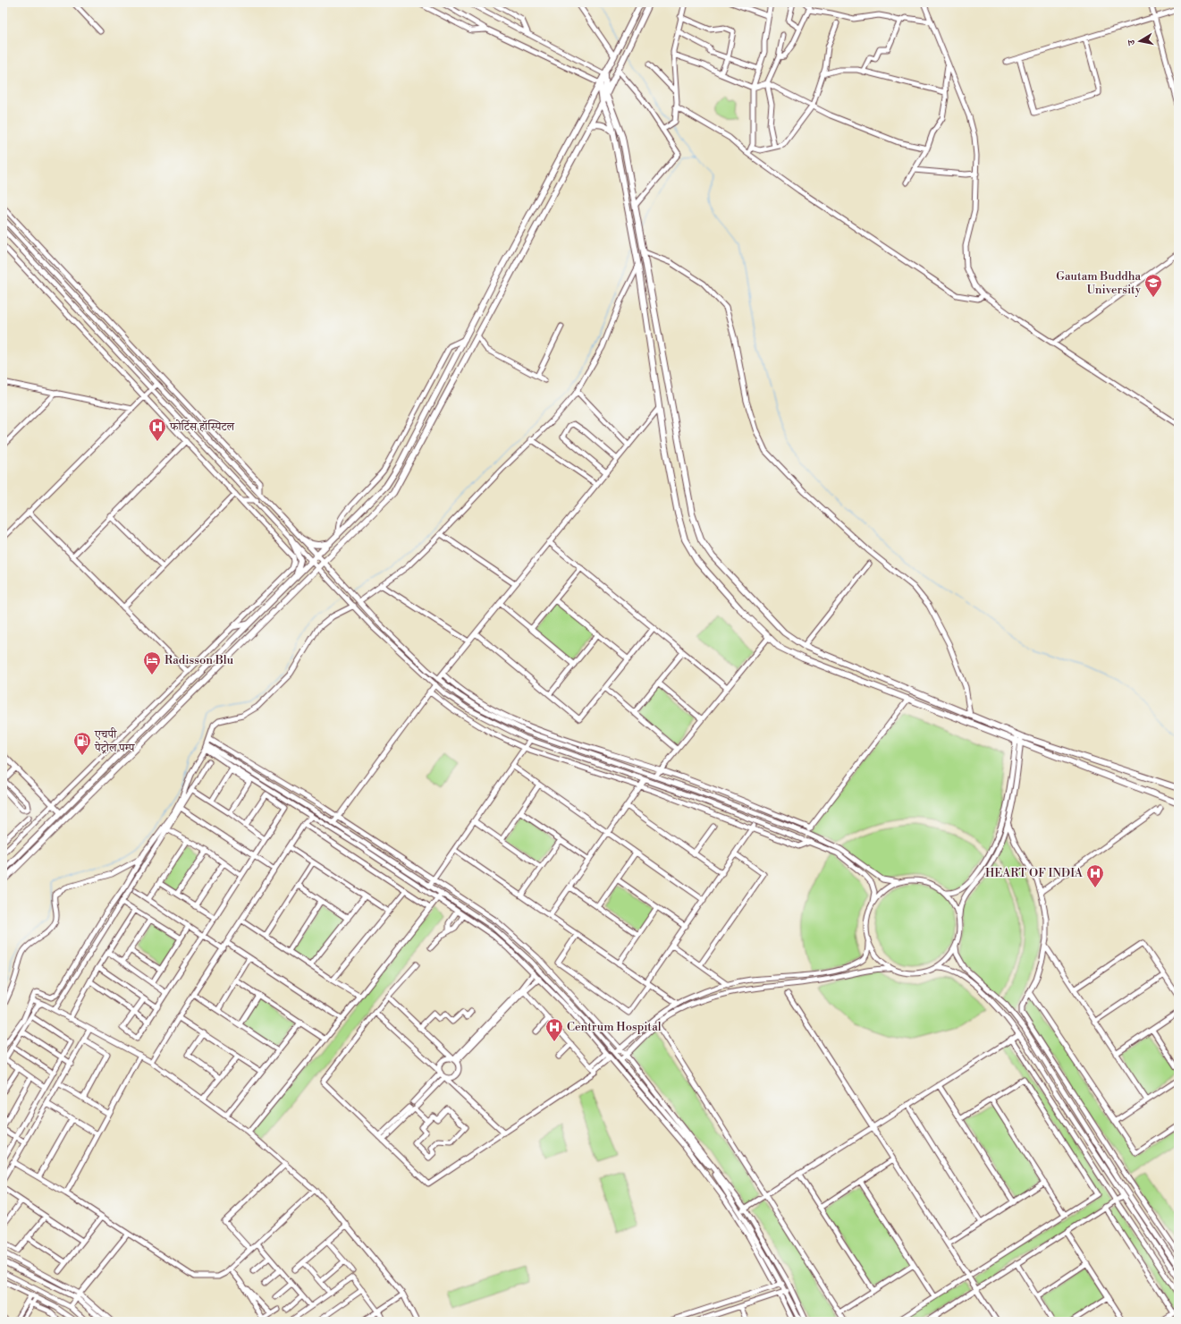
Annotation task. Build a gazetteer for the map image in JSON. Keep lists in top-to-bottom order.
{
  "places": {
    "school or university": ["Gautam Buddha University"],
    "hospital": ["फोर्टिस हॉस्पिटल", "HEART OF INDIA", "Centrum Hospital"],
    "hotel": ["Radisson Blu"],
    "fuel station": ["एचपी पेट्रोल पम्प"]
  },
  "north": "left"
}
